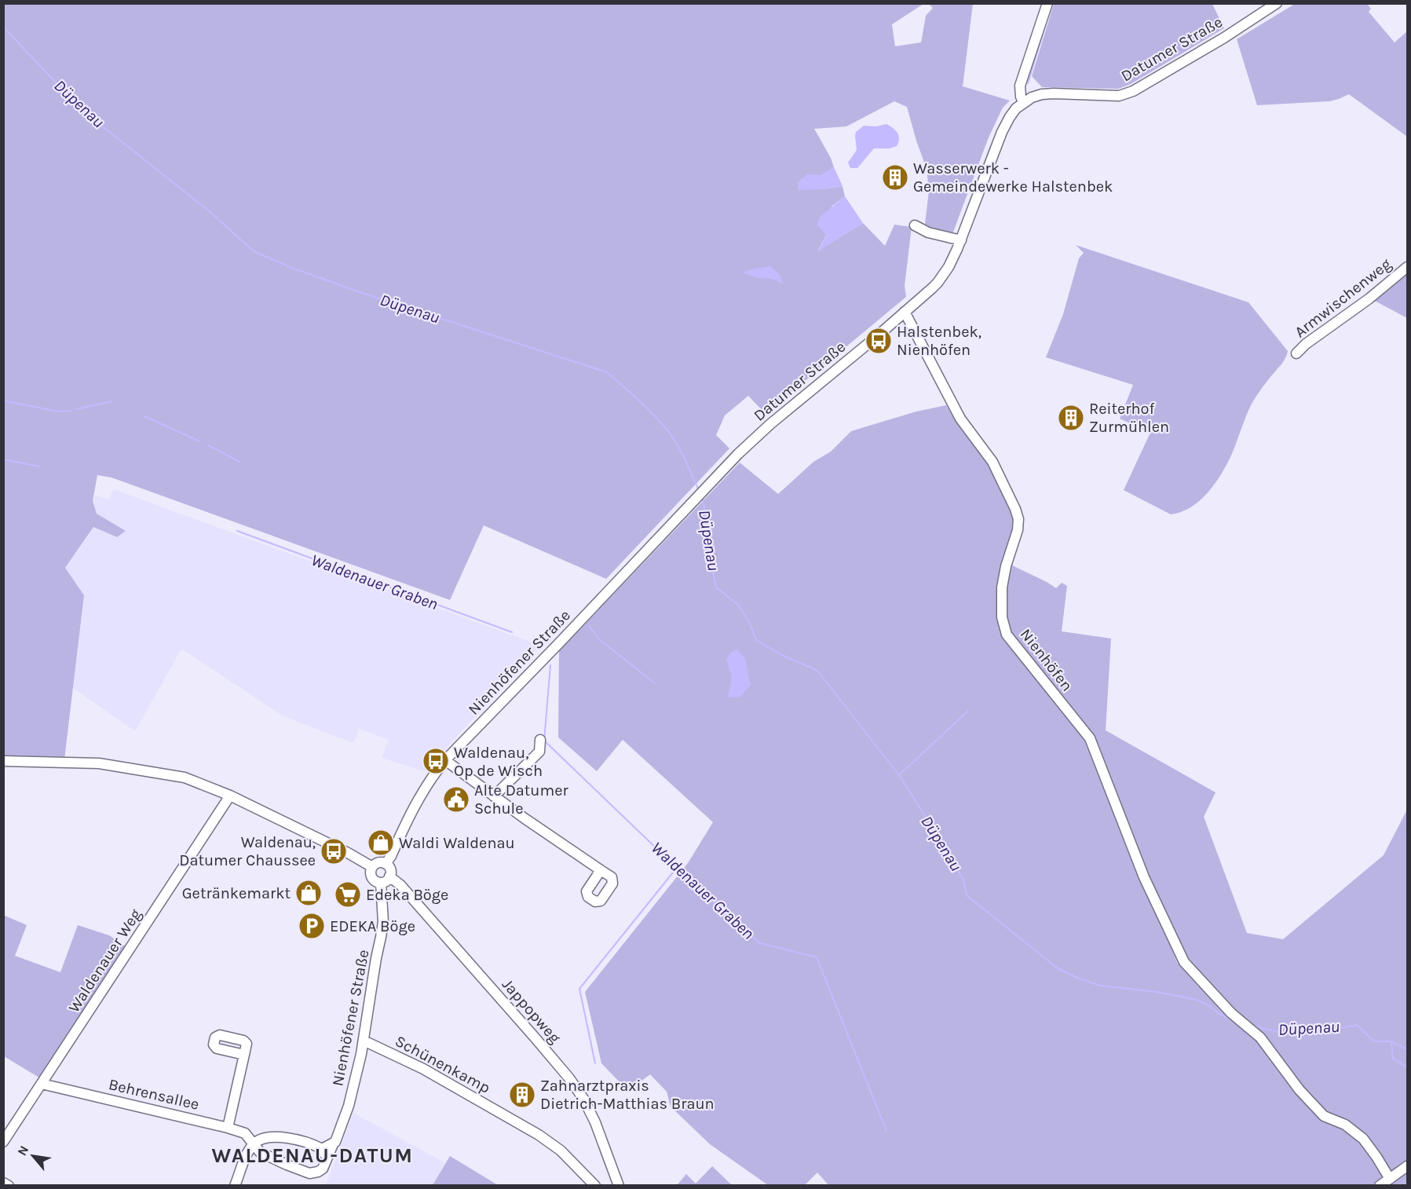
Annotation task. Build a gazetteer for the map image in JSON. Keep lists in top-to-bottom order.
{
  "streets": {
    "street": [
      "Datumer Straße",
      "Armwischenweg",
      "Nienhöfen",
      "Nienhöfener Straße",
      "Waldenauer Weg",
      "Jappopweg",
      "Schünenkamp",
      "Behrensallee"
    ]
  },
  "crossings": [
    ["Datumer Straße", "Nienhöfen"],
    ["Datumer Straße", "Nienhöfener Straße"],
    ["Nienhöfener Straße", "Jappopweg"],
    ["Nienhöfener Straße", "Schünenkamp"],
    ["Nienhöfener Straße", "Behrensallee"],
    ["Waldenauer Weg", "Behrensallee"]
  ],
  "districts": ["WALDENAU-DATUM"],
  "water": ["Düpenau", "Waldenauer Graben"],
  "places": {
    "building": ["Wasserwerk - Gemeindewerke Halstenbek", "Reiterhof Zurmühlen", "Zahnarztpraxis Dietrich-Matthias Braun"],
    "bus stop": ["Halstenbek, Nienhöfen", "Waldenau, Op de Wisch", "Waldenau, Datumer Chaussee"],
    "public building": ["Alte Datumer Schule"],
    "shop": ["Waldi Waldenau", "Getränkemarkt"],
    "supermarket": ["Edeka Böge"],
    "parking": ["EDEKA Böge"]
  },
  "north": "top left"
}
